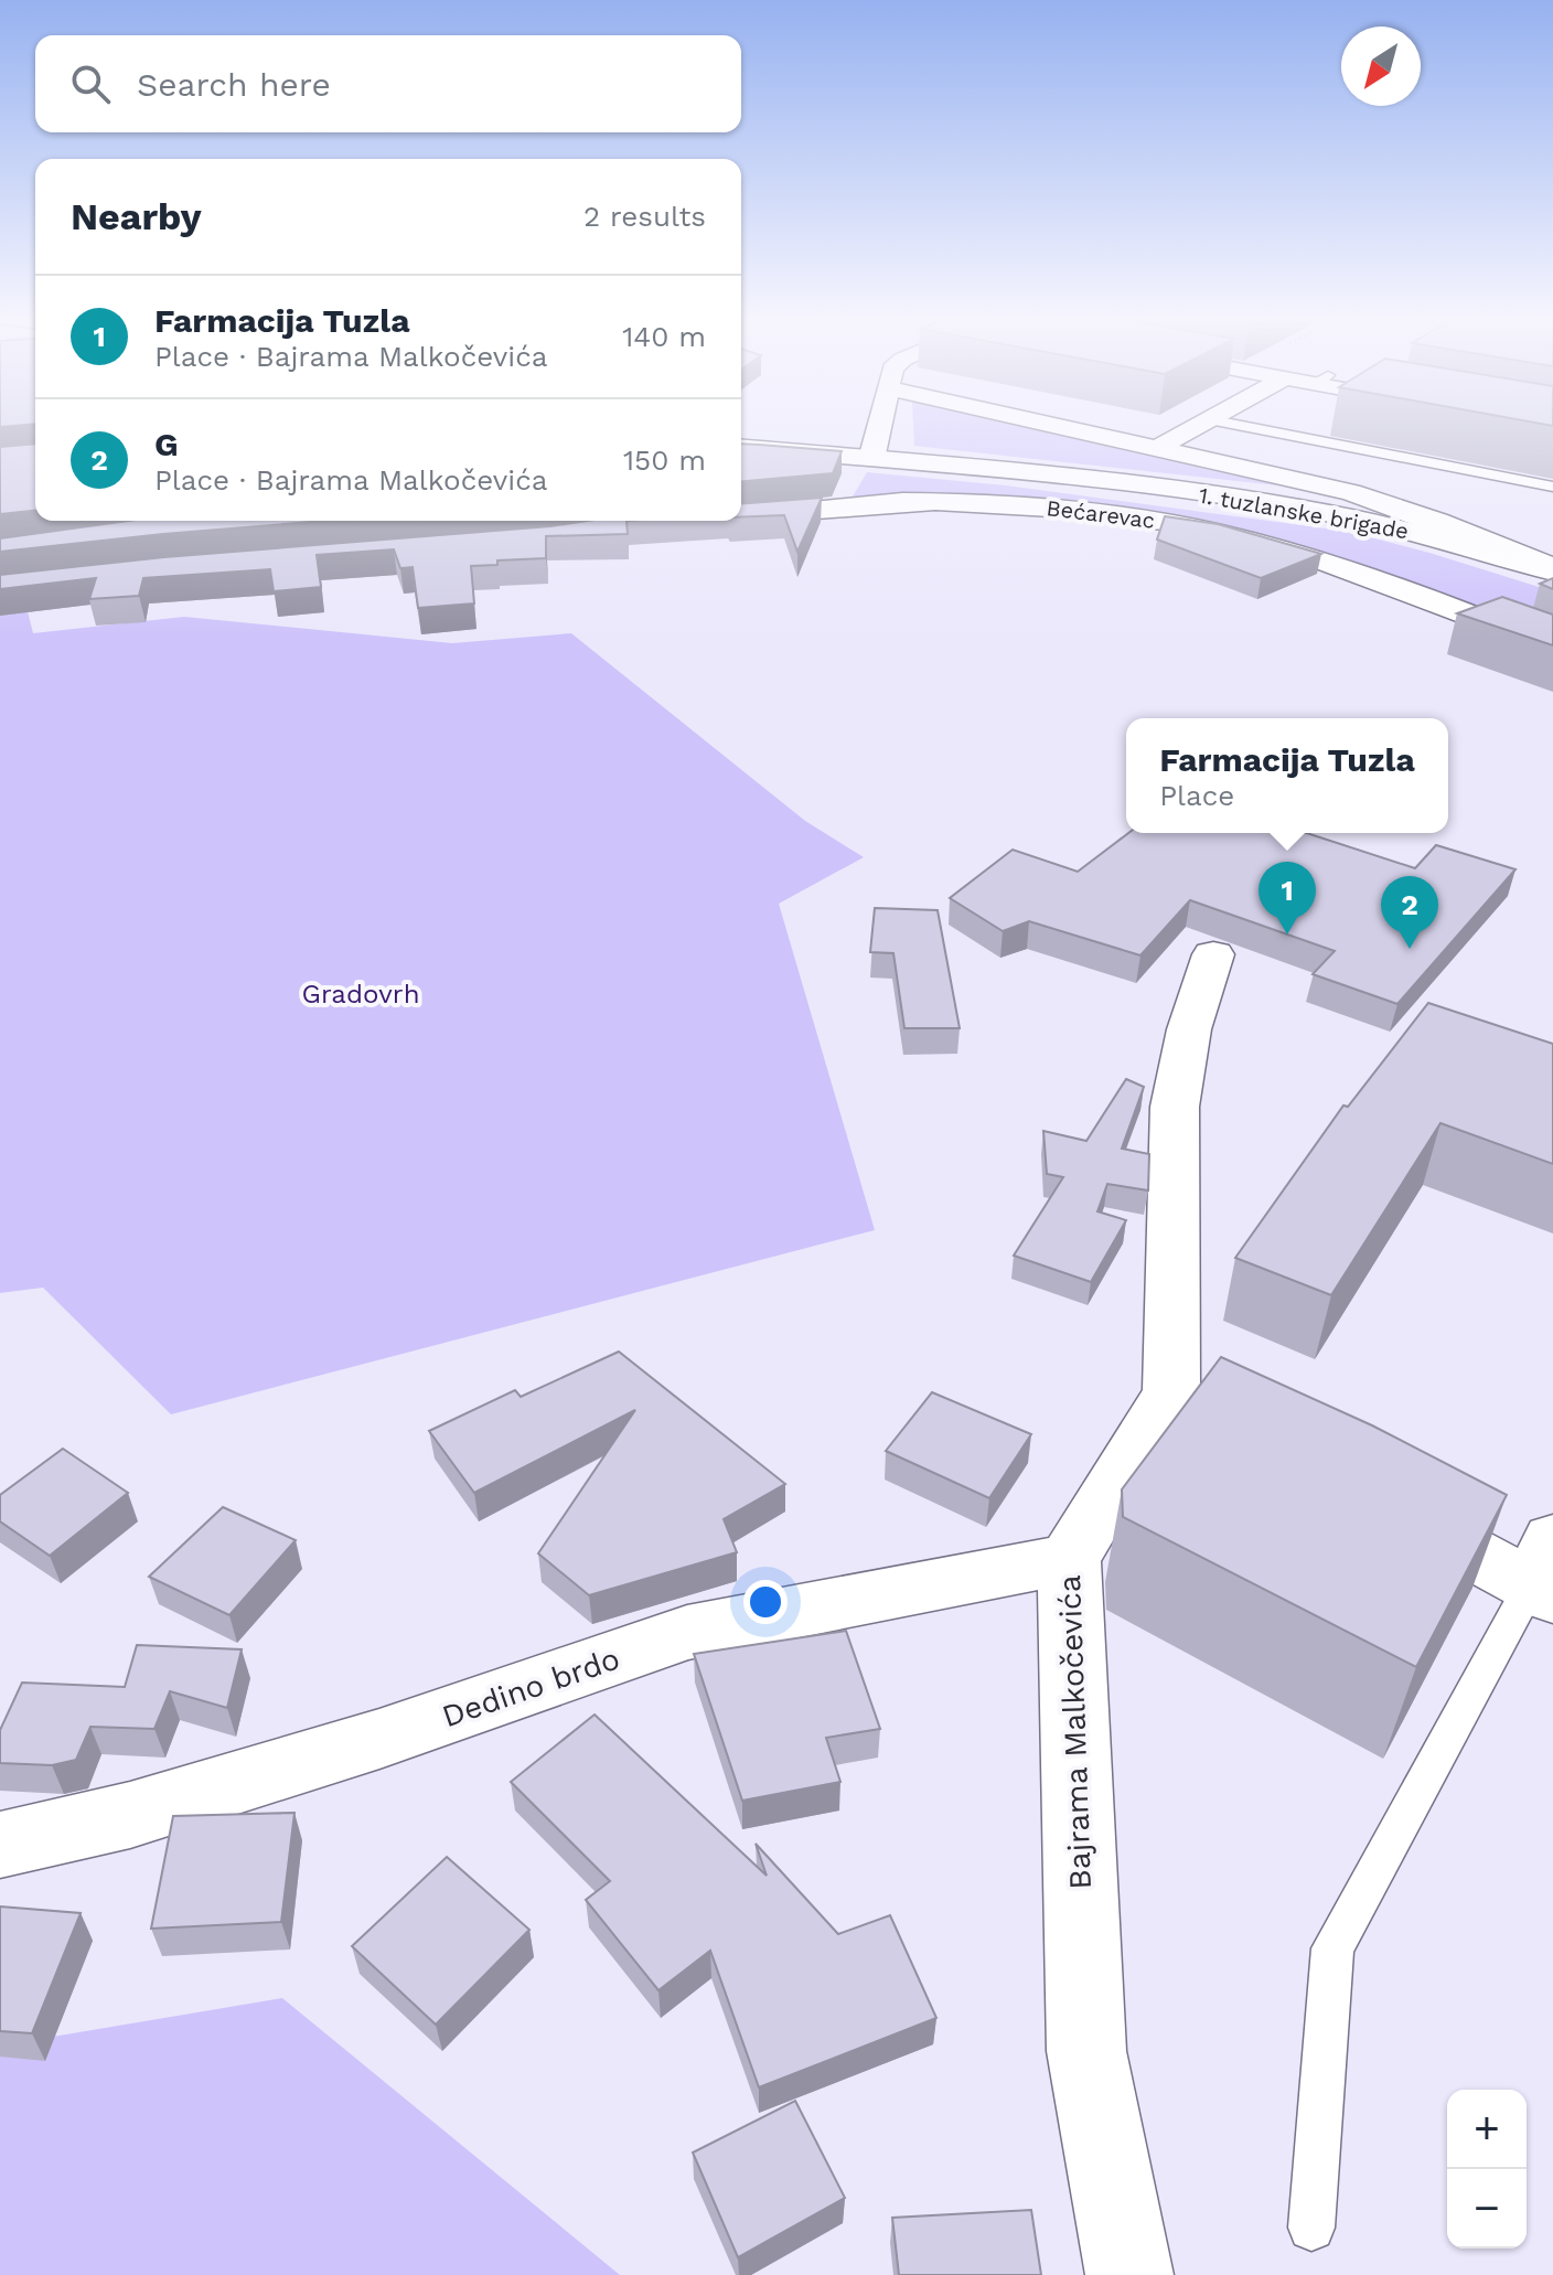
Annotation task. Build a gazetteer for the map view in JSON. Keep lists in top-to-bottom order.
{
  "streets": {
    "street": [
      "1. tuzlanske brigade",
      "Bećarevac",
      "Dedino brdo",
      "Bajrama Malkočevića"
    ]
  },
  "crossings": [
    ["Dedino brdo", "Bajrama Malkočevića"]
  ],
  "parks": ["Gradovrh"],
  "north": "bottom left",
  "page": {
    "search": "Search here",
    "heading": ["Nearby", "2 results"],
    "list": [
      {
        "mark": "1",
        "name": "Farmacija Tuzla",
        "note": "Place · Bajrama Malkočevića",
        "value": "140 m"
      },
      {
        "mark": "2",
        "name": "G",
        "note": "Place · Bajrama Malkočevića",
        "value": "150 m"
      }
    ],
    "popup": ["Farmacija Tuzla", "Place"],
    "pins": ["1", "2"],
    "map_buttons": ["+", "−"]
  }
}
